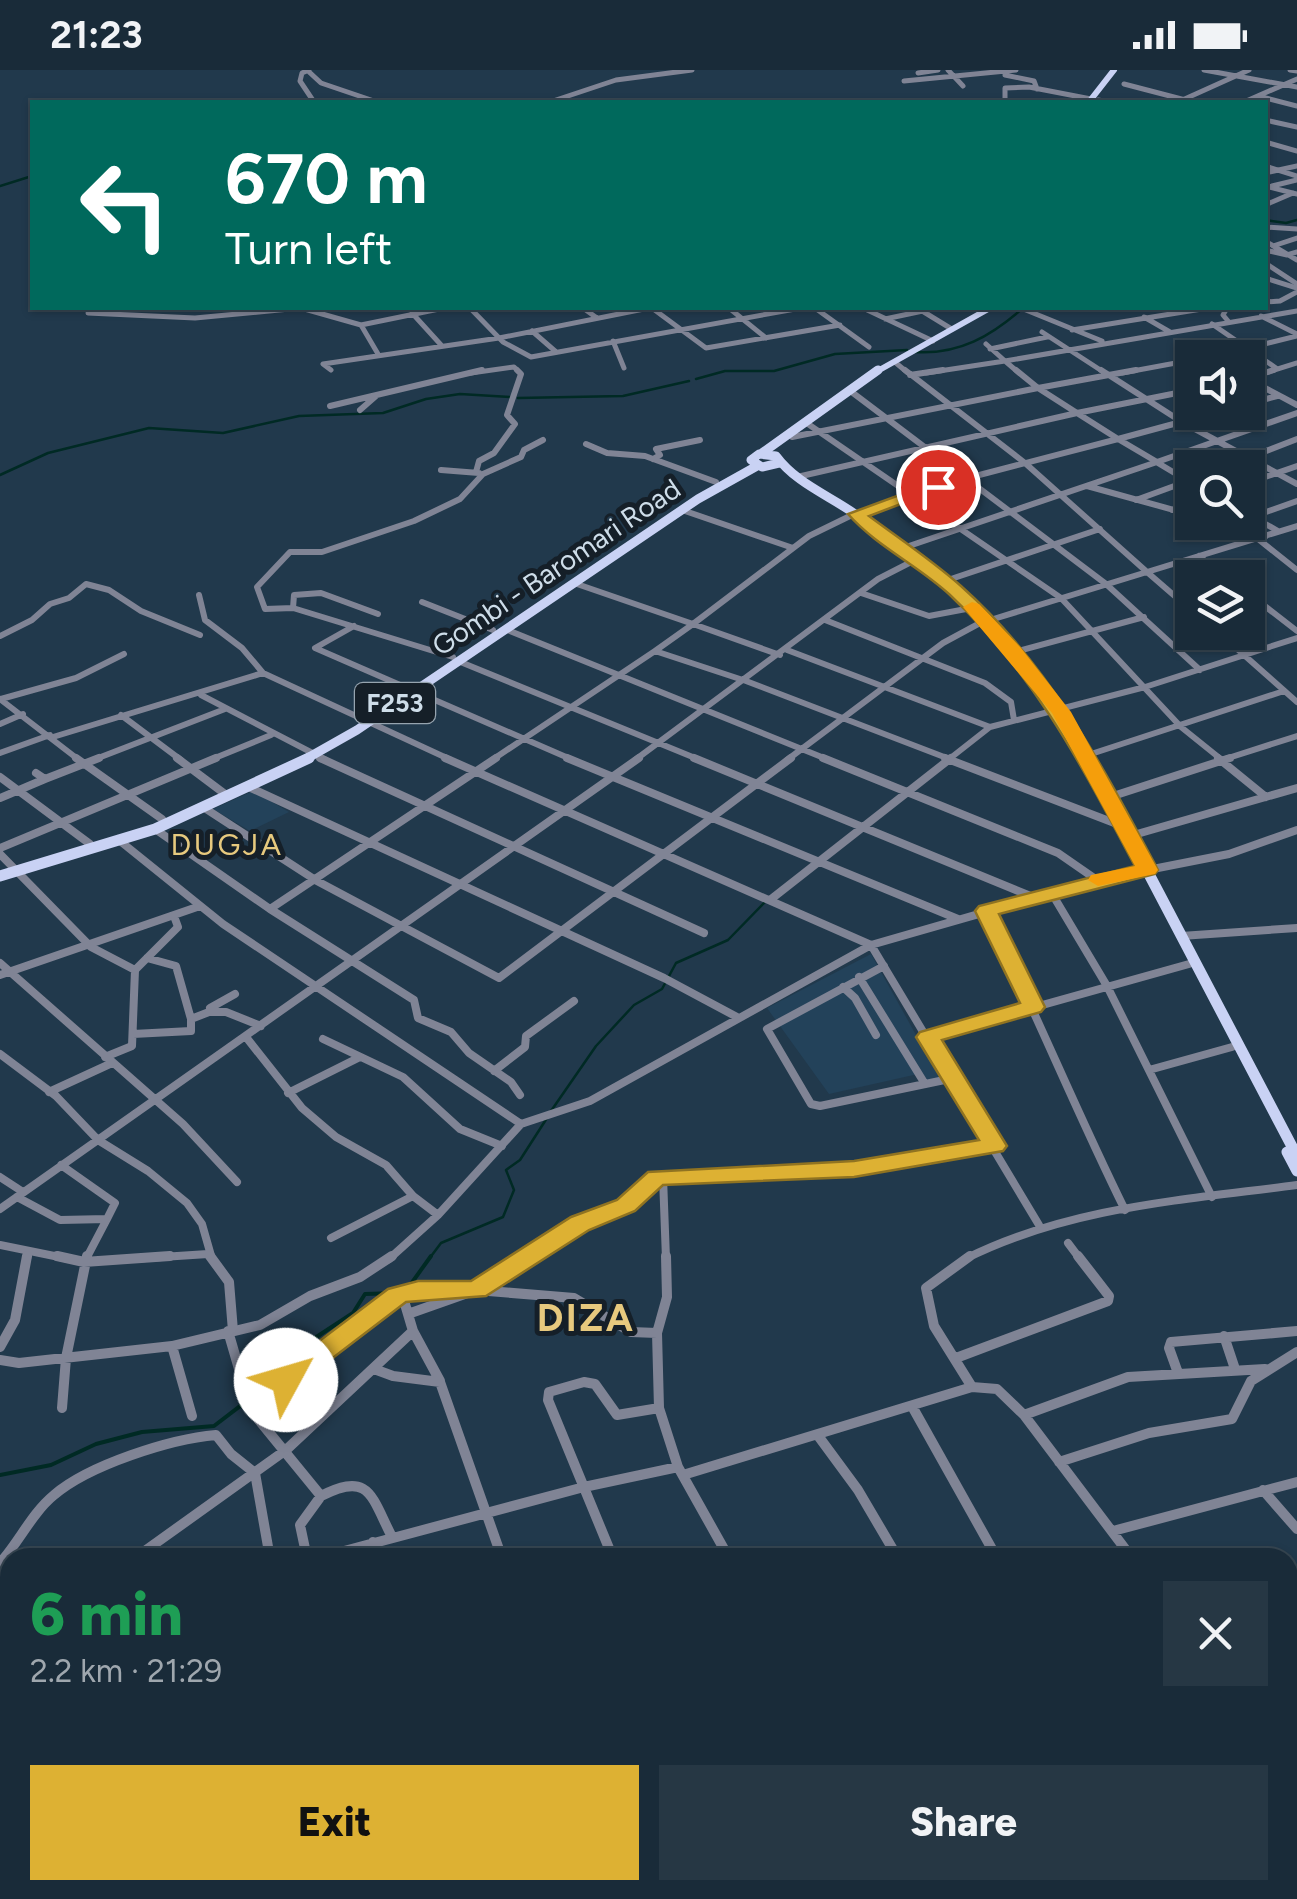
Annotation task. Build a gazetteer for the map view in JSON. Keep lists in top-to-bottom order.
{
  "streets": {
    "main road": ["Gombi - Baromari Road", "F253"]
  },
  "districts": ["DUGJA", "DIZA"],
  "page": {
    "status": "21:23",
    "turn": ["670 m", "Turn left"],
    "heading": ["6 min", "2.2 km · 21:29"],
    "buttons": ["Exit", "Share"]
  }
}
